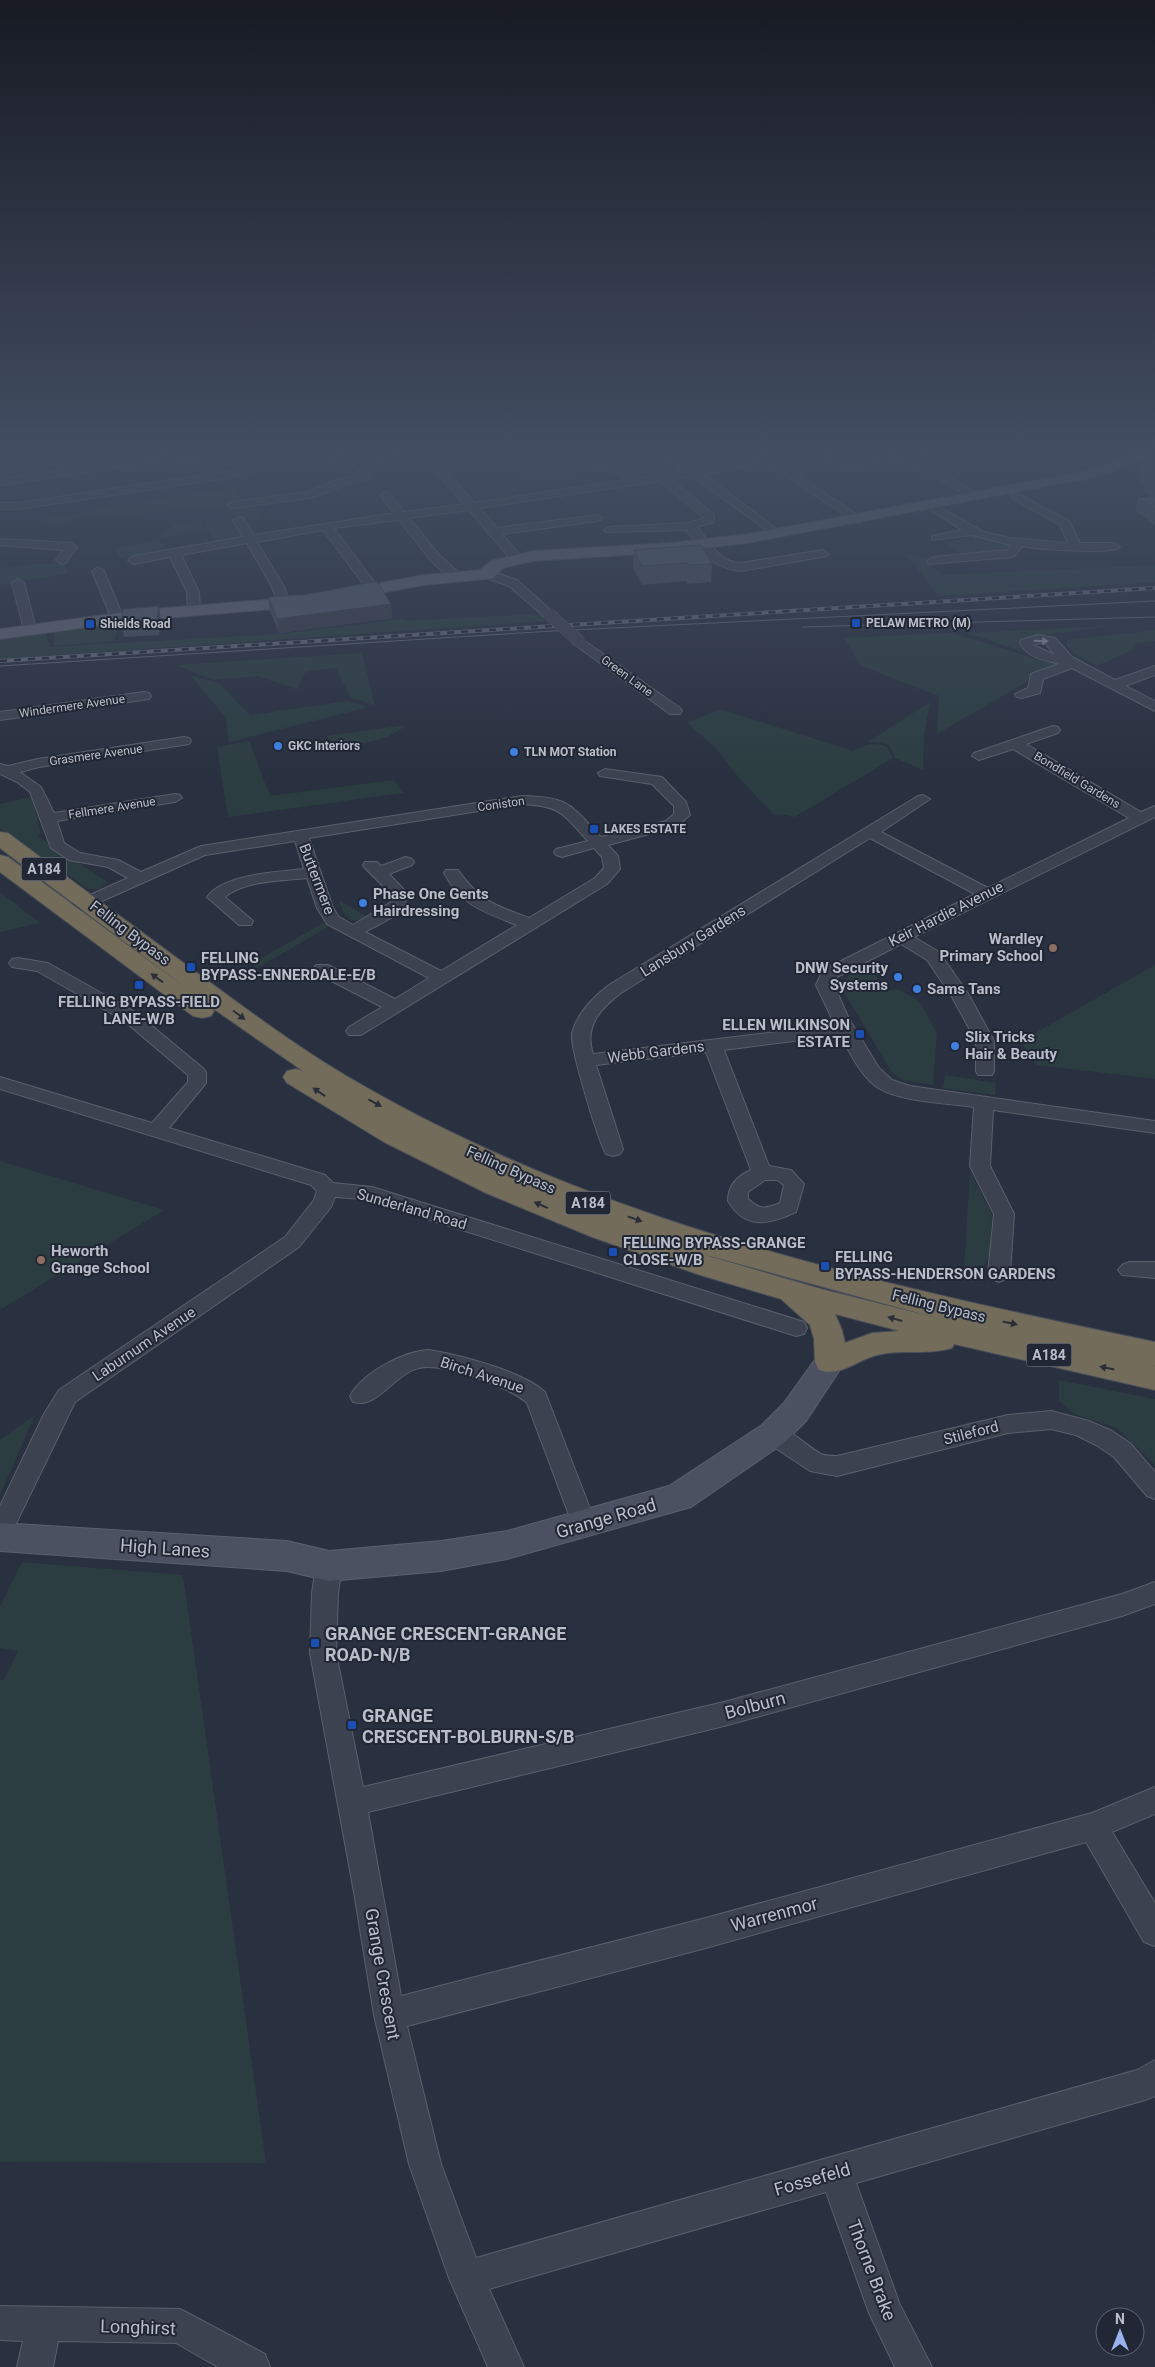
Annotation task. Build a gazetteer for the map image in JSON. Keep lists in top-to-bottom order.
{
  "streets": {
    "highway": ["A184", "Felling Bypass"],
    "street": [
      "Green Lane",
      "Windermere Avenue",
      "Grasmere Avenue",
      "Bondfield Gardens",
      "Coniston",
      "Fellmere Avenue",
      "Buttermere",
      "Keir Hardie Avenue",
      "Lansbury Gardens",
      "Webb Gardens",
      "Sunderland Road",
      "Laburnum Avenue",
      "Birch Avenue",
      "Stileford",
      "Grange Road",
      "High Lanes",
      "Bolburn",
      "Warrenmor",
      "Grange Crescent",
      "Fossefeld",
      "Thorne Brake",
      "Longhirst"
    ]
  },
  "crossings": [
    ["Bondfield Gardens", "Keir Hardie Avenue"],
    ["Coniston", "Buttermere"],
    ["Coniston", "Felling Bypass"],
    ["Keir Hardie Avenue", "Webb Gardens"],
    ["Lansbury Gardens", "Webb Gardens"],
    ["Sunderland Road", "Laburnum Avenue"],
    ["Birch Avenue", "Grange Road"],
    ["Stileford", "Grange Road"],
    ["Grange Road", "High Lanes"],
    ["Grange Road", "Grange Crescent"],
    ["High Lanes", "Grange Crescent"],
    ["Bolburn", "Grange Crescent"],
    ["Warrenmor", "Grange Crescent"],
    ["Grange Crescent", "Fossefeld"],
    ["Fossefeld", "Thorne Brake"]
  ],
  "places": {
    "transit": [
      "PELAW METRO (M)",
      "Shields Road",
      "LAKES ESTATE",
      "FELLING BYPASS-ENNERDALE-E/B",
      "FELLING BYPASS-FIELD LANE-W/B",
      "ELLEN WILKINSON ESTATE",
      "FELLING BYPASS-GRANGE CLOSE-W/B",
      "FELLING BYPASS-HENDERSON GARDENS",
      "GRANGE CRESCENT-GRANGE ROAD-N/B",
      "GRANGE CRESCENT-BOLBURN-S/B"
    ],
    "other": [
      "GKC Interiors",
      "TLN MOT Station",
      "Phase One Gents Hairdressing",
      "Wardley Primary School",
      "DNW Security Systems",
      "Sams Tans",
      "Slix Tricks Hair & Beauty",
      "Heworth Grange School"
    ]
  },
  "north": "top"
}
